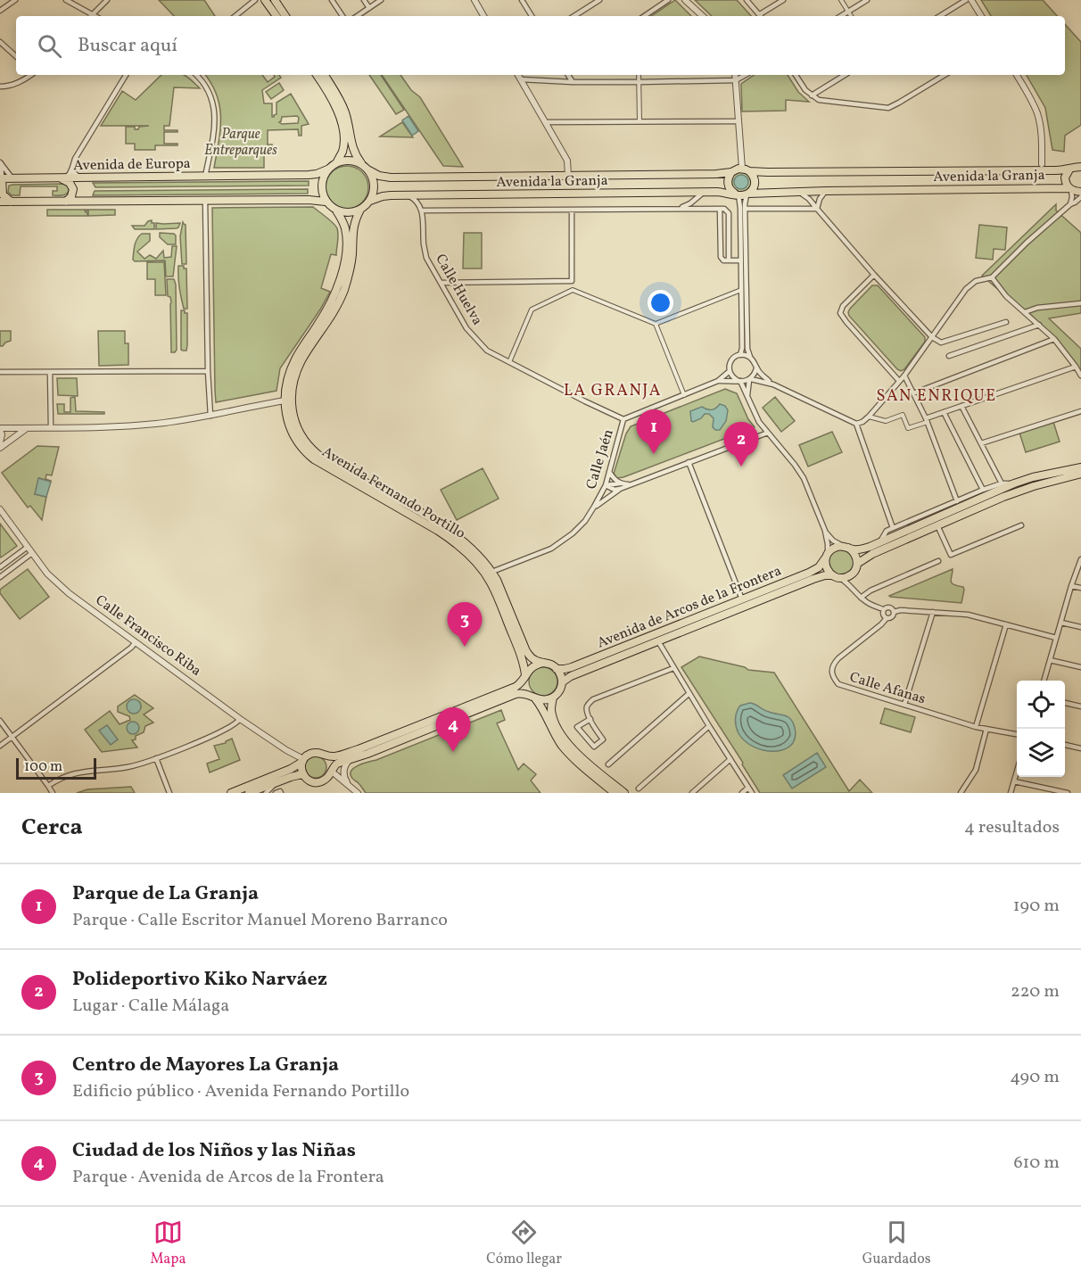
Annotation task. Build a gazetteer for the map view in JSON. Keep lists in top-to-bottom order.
{
  "streets": {
    "main road": [
      "Avenida de Europa",
      "Avenida la Granja",
      "Avenida Fernando Portillo",
      "Avenida de Arcos de la Frontera"
    ],
    "street": [
      "Calle Huelva",
      "Calle Jaén",
      "Calle Francisco Riba",
      "Calle Afanas"
    ]
  },
  "crossings": [
    ["Avenida de Europa", "Avenida la Granja"],
    ["Avenida de Europa", "Avenida Fernando Portillo"],
    ["Avenida la Granja", "Avenida Fernando Portillo"],
    ["Calle Huelva", "Calle Jaén"],
    ["Calle Jaén", "Avenida Fernando Portillo"],
    ["Avenida Fernando Portillo", "Avenida de Arcos de la Frontera"]
  ],
  "districts": ["LA GRANJA", "SAN ENRIQUE"],
  "parks": ["Parque Entreparques"],
  "scale_bar": "100 m",
  "page": {
    "search": "Buscar aquí",
    "pins": [
      "1",
      "2",
      "3",
      "4"
    ],
    "scale": "100 m",
    "heading": ["Cerca", "4 resultados"],
    "list": [
      {
        "mark": "1",
        "name": "Parque de La Granja",
        "note": "Parque · Calle Escritor Manuel Moreno Barranco",
        "value": "190 m"
      },
      {
        "mark": "2",
        "name": "Polideportivo Kiko Narváez",
        "note": "Lugar · Calle Málaga",
        "value": "220 m"
      },
      {
        "mark": "3",
        "name": "Centro de Mayores La Granja",
        "note": "Edificio público · Avenida Fernando Portillo",
        "value": "490 m"
      },
      {
        "mark": "4",
        "name": "Ciudad de los Niños y las Niñas",
        "note": "Parque · Avenida de Arcos de la Frontera",
        "value": "610 m"
      }
    ],
    "nav": ["Mapa", "Cómo llegar", "Guardados"]
  }
}
